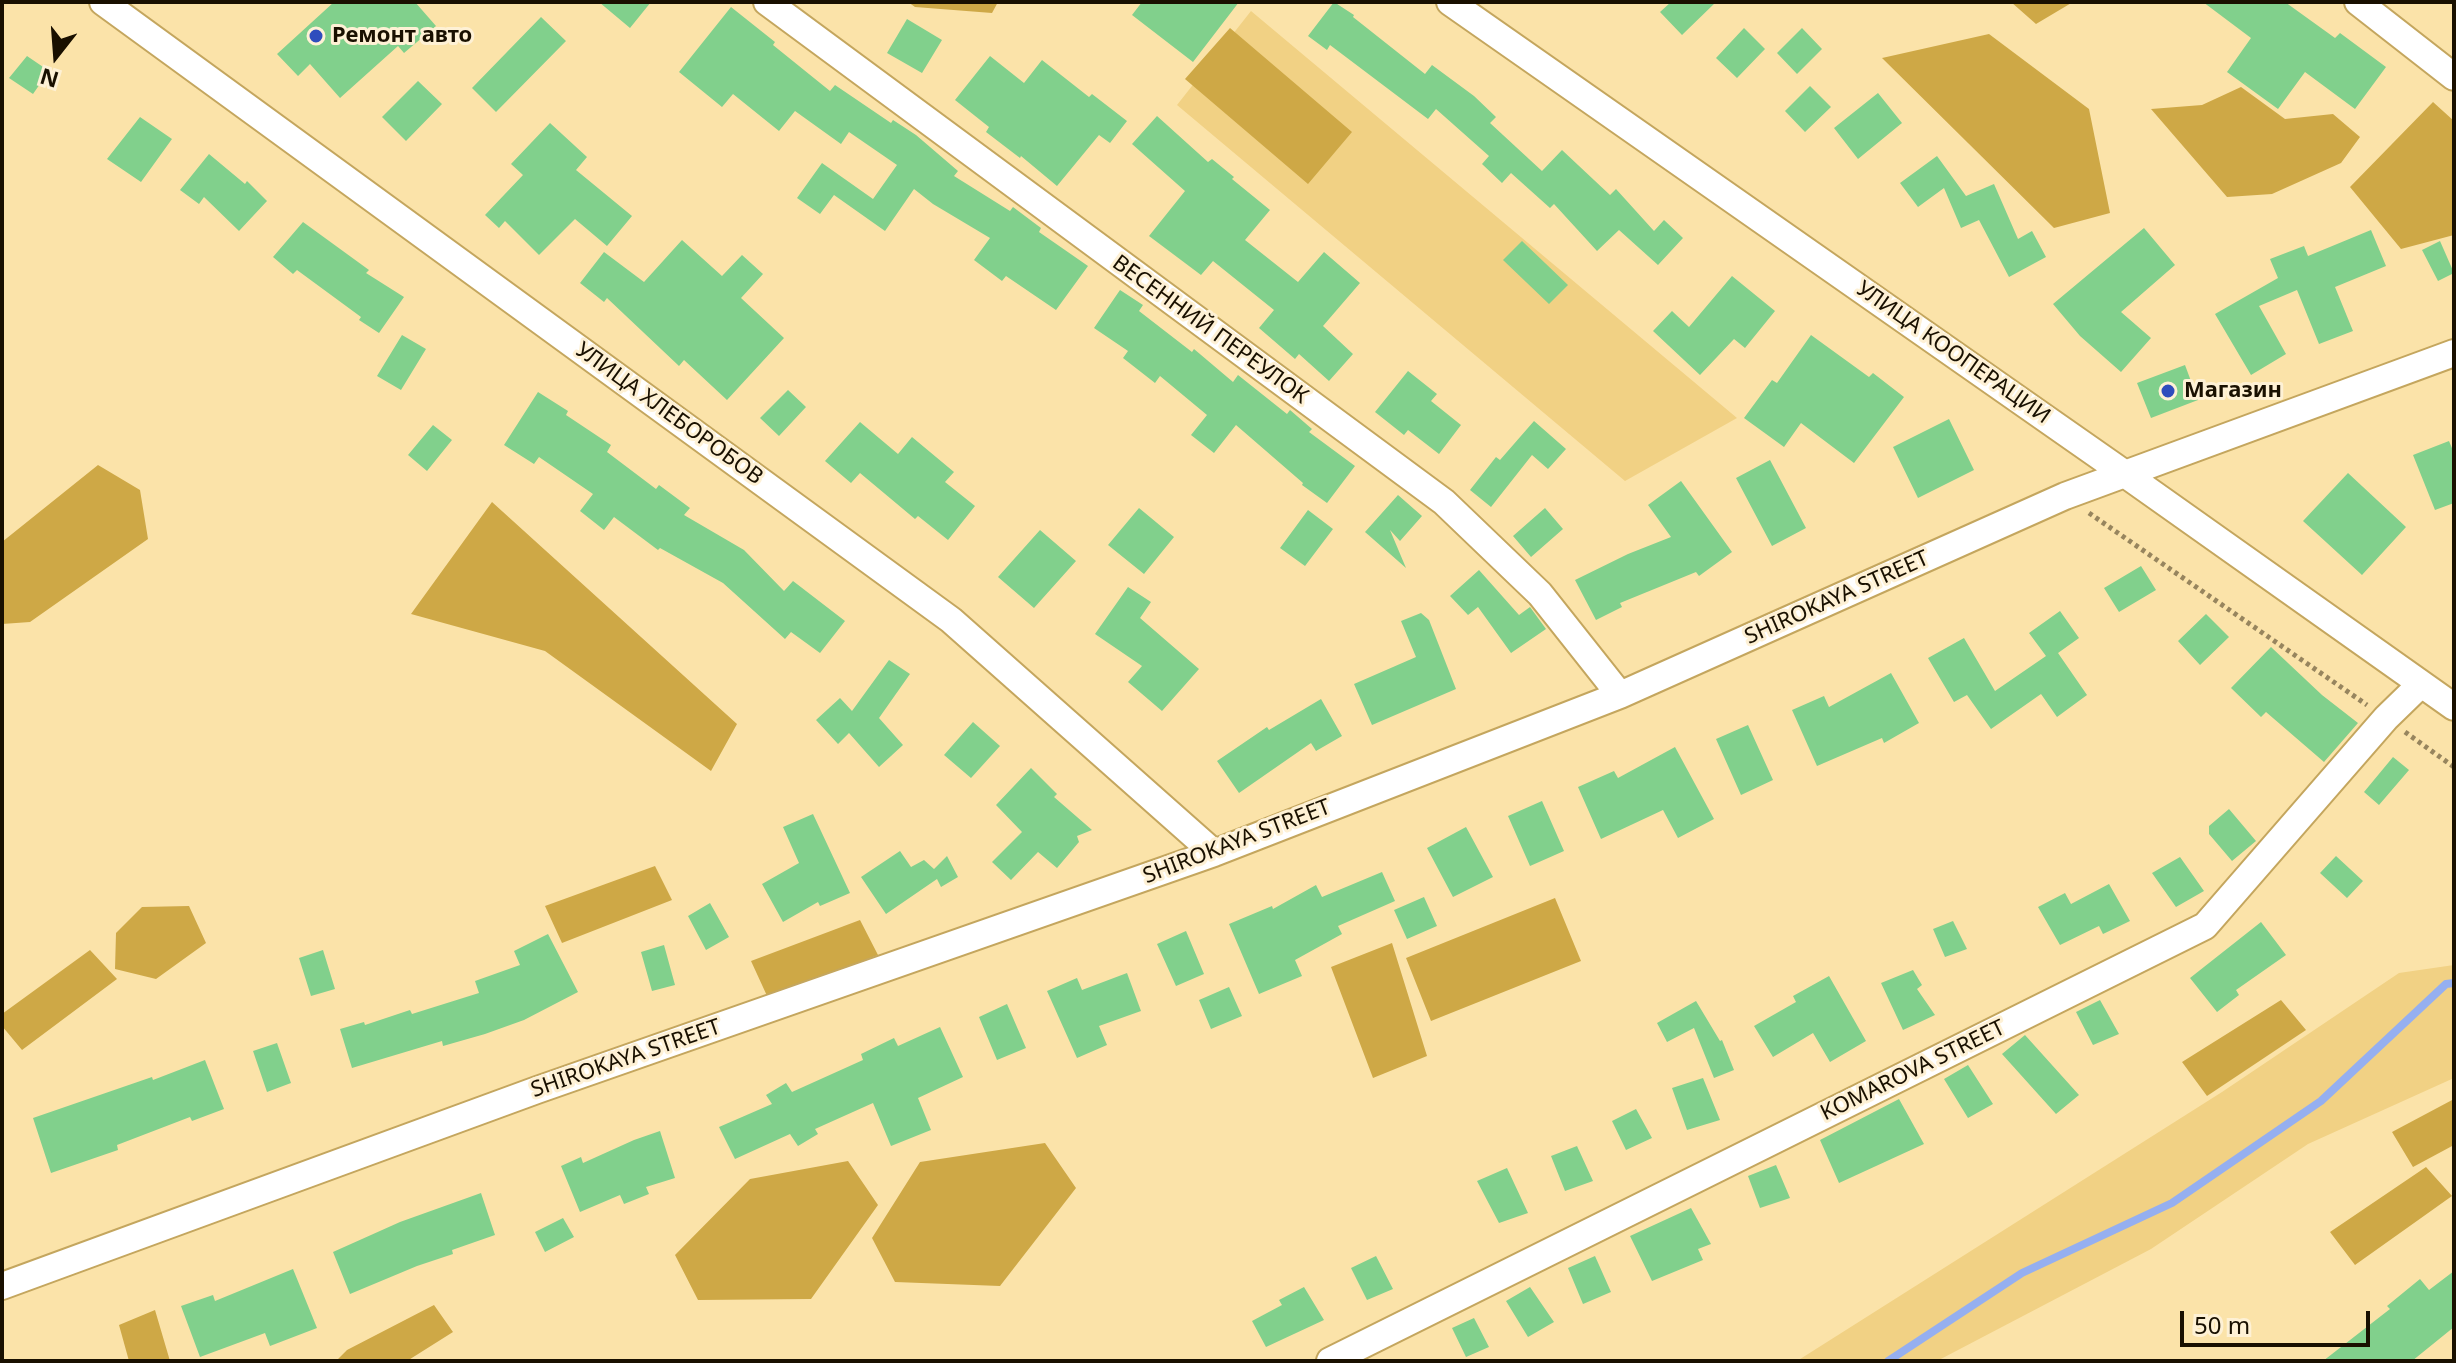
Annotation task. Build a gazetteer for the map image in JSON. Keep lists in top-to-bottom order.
{
  "streets": {
    "street": [
      "ВЕСЕННИЙ ПЕРЕУЛОК",
      "УЛИЦА КООПЕРАЦИИ",
      "УЛИЦА ХЛЕБОРОБОВ",
      "SHIROKAYA STREET",
      "KOMAROVA STREET"
    ]
  },
  "crossings": [
    ["ВЕСЕННИЙ ПЕРЕУЛОК", "SHIROKAYA STREET"],
    ["УЛИЦА КООПЕРАЦИИ", "SHIROKAYA STREET"],
    ["УЛИЦА КООПЕРАЦИИ", "KOMAROVA STREET"],
    ["УЛИЦА ХЛЕБОРОБОВ", "SHIROKAYA STREET"]
  ],
  "places": ["Ремонт авто", "Магазин"],
  "scale_bar": "50 m",
  "north": "bottom"
}
